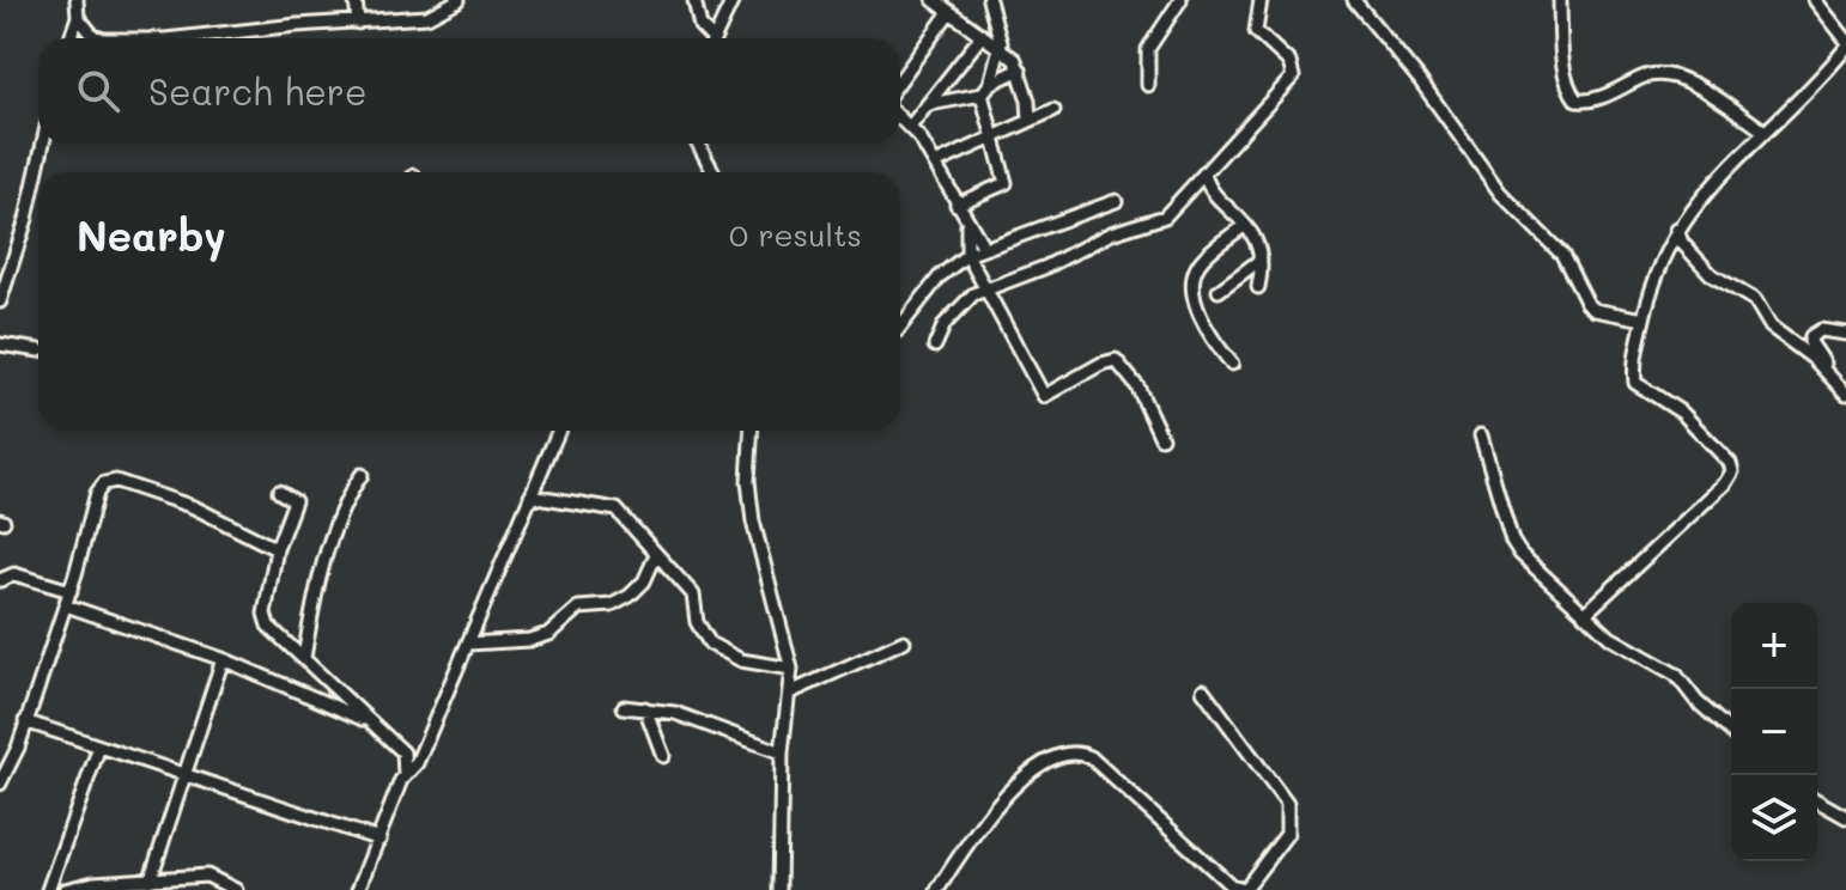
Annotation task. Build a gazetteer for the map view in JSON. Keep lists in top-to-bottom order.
{
  "page": {
    "search": "Search here",
    "heading": ["Nearby", "0 results"],
    "map_buttons": ["+", "−"]
  }
}
